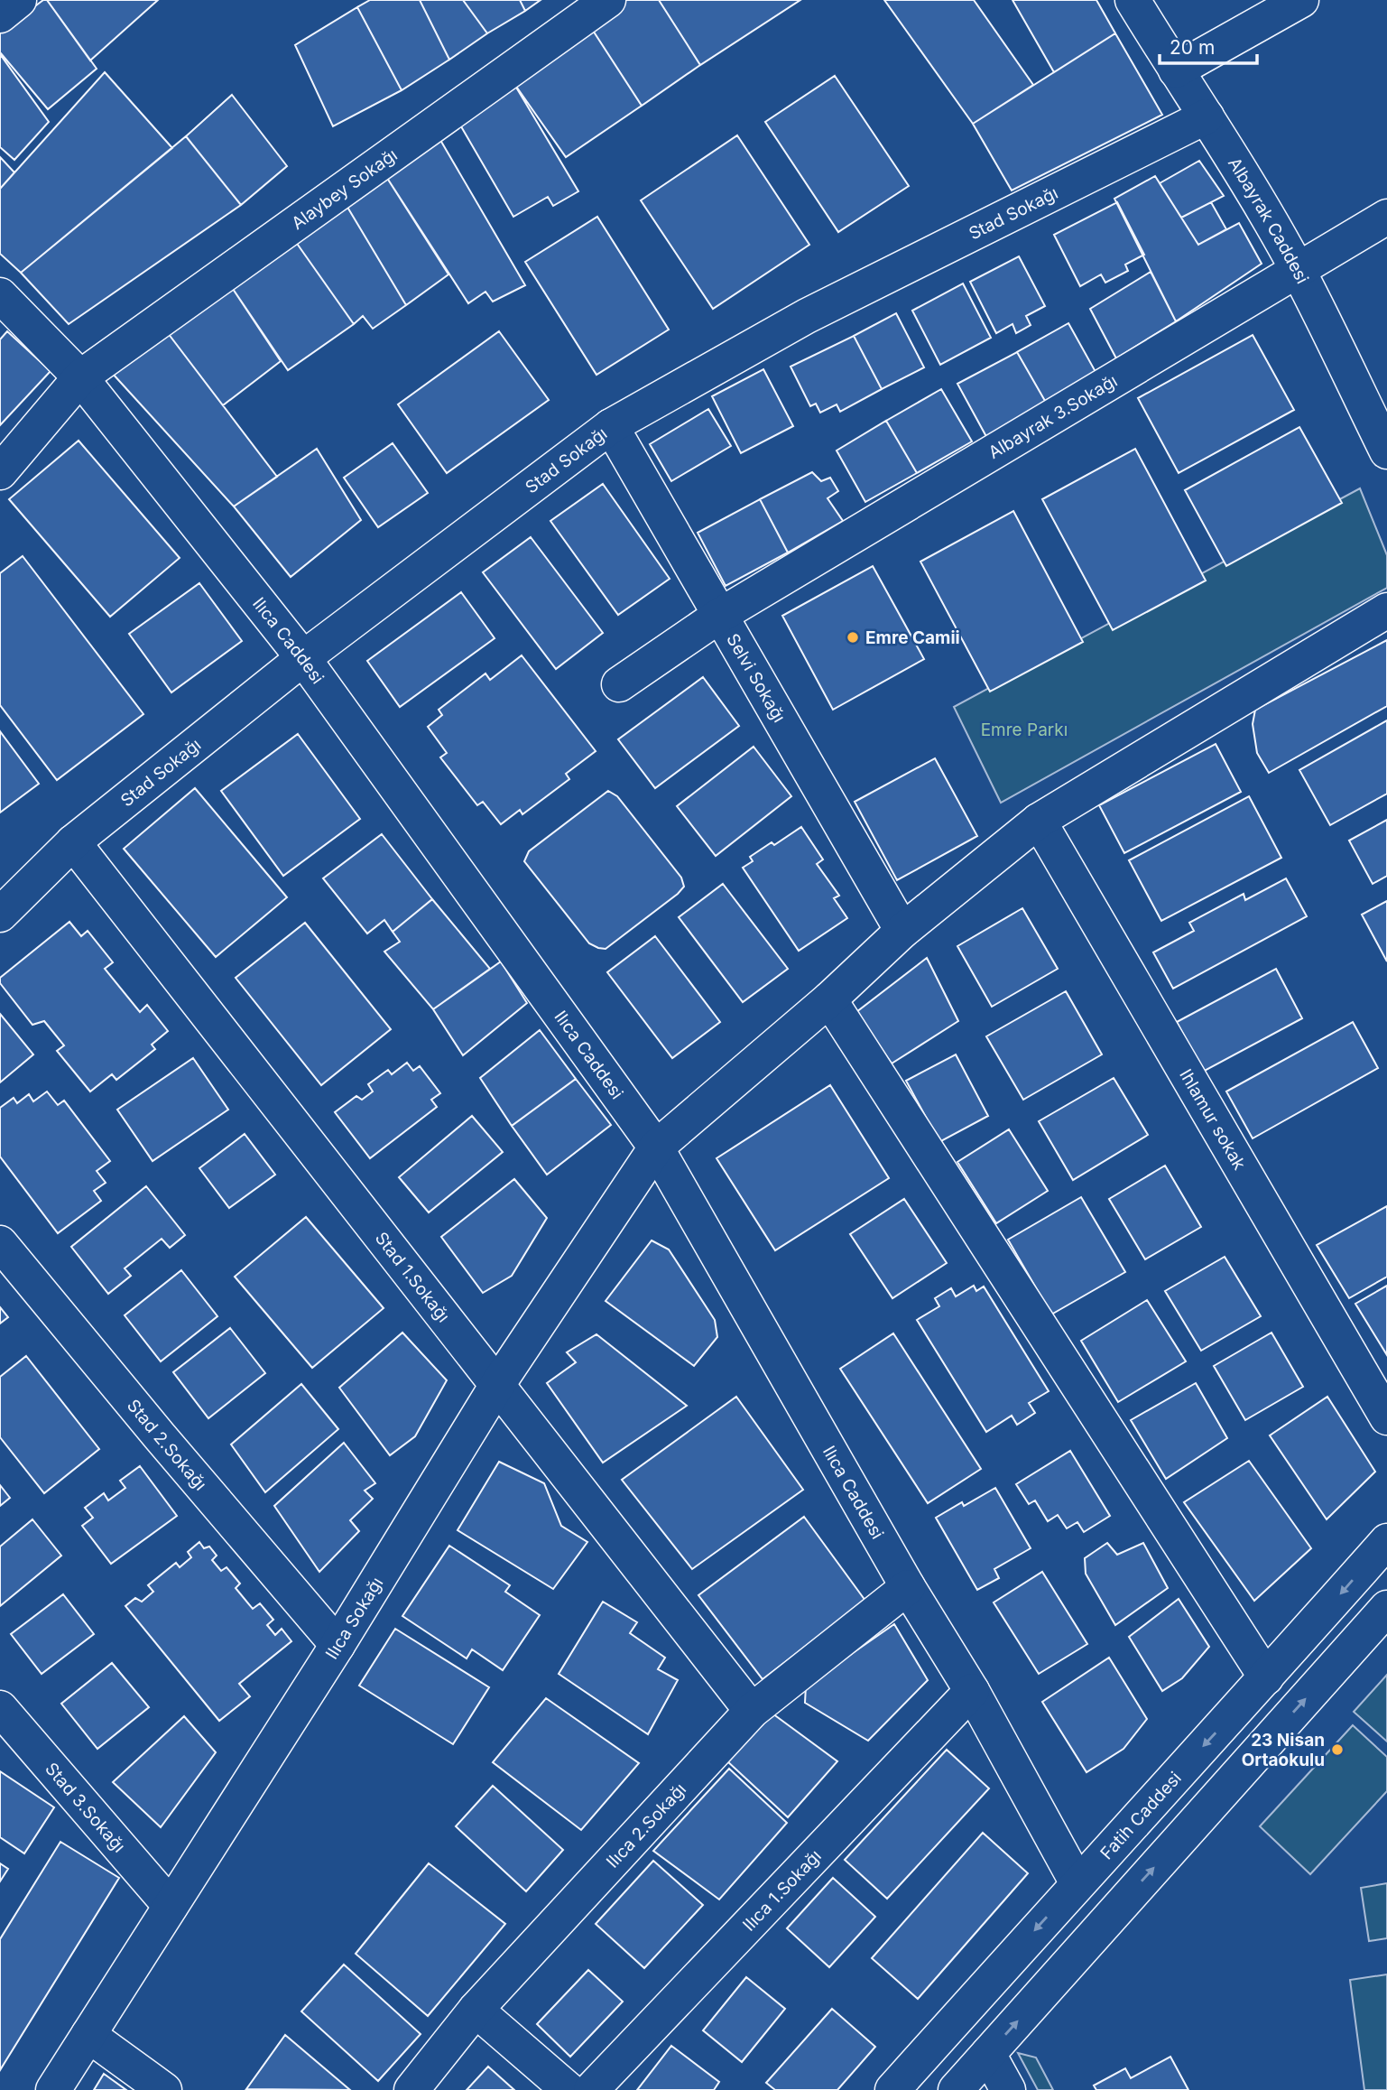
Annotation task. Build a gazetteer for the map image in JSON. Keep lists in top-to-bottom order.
{
  "streets": {
    "street": [
      "Alaybey Sokağı",
      "Stad Sokağı",
      "Albayrak Caddesi",
      "Albayrak 3.Sokağı",
      "Ilıca Caddesi",
      "Selvi Sokağı",
      "Ihlamur sokak",
      "Stad 1.Sokağı",
      "Stad 2.Sokağı",
      "Ilıca Sokağı",
      "Stad 3.Sokağı",
      "Fatih Caddesi",
      "Ilıca 2.Sokağı",
      "Ilıca 1.Sokağı"
    ]
  },
  "crossings": [
    ["Alaybey Sokağı", "Ilıca Caddesi"],
    ["Stad Sokağı", "Albayrak Caddesi"],
    ["Stad Sokağı", "Ilıca Caddesi"],
    ["Stad Sokağı", "Selvi Sokağı"],
    ["Stad Sokağı", "Stad 1.Sokağı"],
    ["Albayrak Caddesi", "Albayrak 3.Sokağı"],
    ["Albayrak 3.Sokağı", "Selvi Sokağı"],
    ["Ilıca Caddesi", "Ilıca Sokağı"],
    ["Ilıca Caddesi", "Fatih Caddesi"],
    ["Ilıca Caddesi", "Ilıca 2.Sokağı"],
    ["Ilıca Caddesi", "Ilıca 1.Sokağı"],
    ["Selvi Sokağı", "Ilıca Sokağı"],
    ["Ihlamur sokak", "Ilıca Sokağı"],
    ["Stad 1.Sokağı", "Ilıca Sokağı"],
    ["Stad 1.Sokağı", "Ilıca 2.Sokağı"],
    ["Stad 2.Sokağı", "Ilıca Sokağı"],
    ["Ilıca Sokağı", "Stad 3.Sokağı"]
  ],
  "parks": ["Emre Parkı"],
  "places": ["Emre Camii", "23 Nisan Ortaokulu"],
  "scale_bar": "20 m"
}
